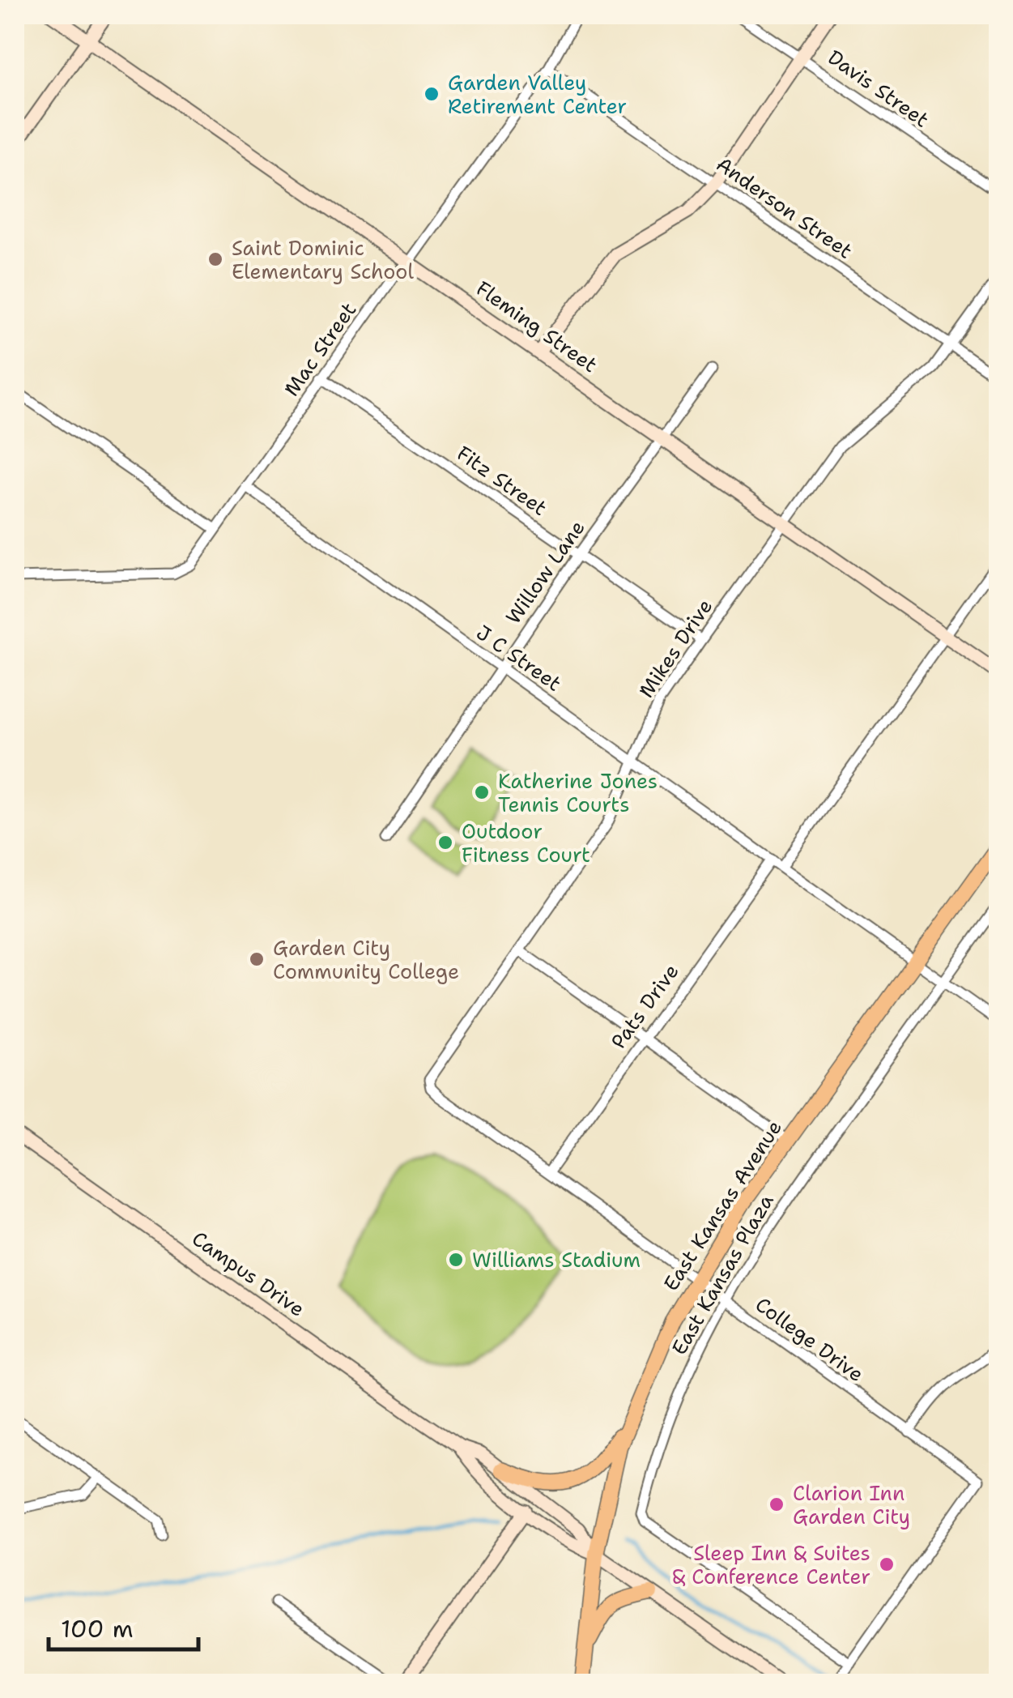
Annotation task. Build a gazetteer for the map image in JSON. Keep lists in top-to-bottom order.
{
  "streets": {
    "main road": ["East Kansas Avenue"],
    "street": [
      "Davis Street",
      "Anderson Street",
      "Fleming Street",
      "Mac Street",
      "Fitz Street",
      "Willow Lane",
      "Mikes Drive",
      "J C Street",
      "Pats Drive",
      "Campus Drive",
      "East Kansas Plaza",
      "College Drive"
    ]
  },
  "crossings": [
    ["Anderson Street", "Mac Street"],
    ["Anderson Street", "Mikes Drive"],
    ["Fleming Street", "Mac Street"],
    ["Fleming Street", "Willow Lane"],
    ["Fleming Street", "Mikes Drive"],
    ["Mac Street", "Fitz Street"],
    ["Mac Street", "J C Street"],
    ["Fitz Street", "Willow Lane"],
    ["Fitz Street", "Mikes Drive"],
    ["Willow Lane", "J C Street"],
    ["Mikes Drive", "J C Street"],
    ["Mikes Drive", "College Drive"],
    ["J C Street", "Pats Drive"],
    ["Pats Drive", "College Drive"],
    ["East Kansas Avenue", "Campus Drive"],
    ["East Kansas Avenue", "College Drive"],
    ["East Kansas Plaza", "College Drive"]
  ],
  "places": [
    "Garden Valley Retirement Center",
    "Saint Dominic Elementary School",
    "Katherine Jones Tennis Courts",
    "Outdoor Fitness Court",
    "Garden City Community College",
    "Williams Stadium",
    "Clarion Inn Garden City",
    "Sleep Inn & Suites & Conference Center"
  ],
  "scale_bar": "100 m"
}
